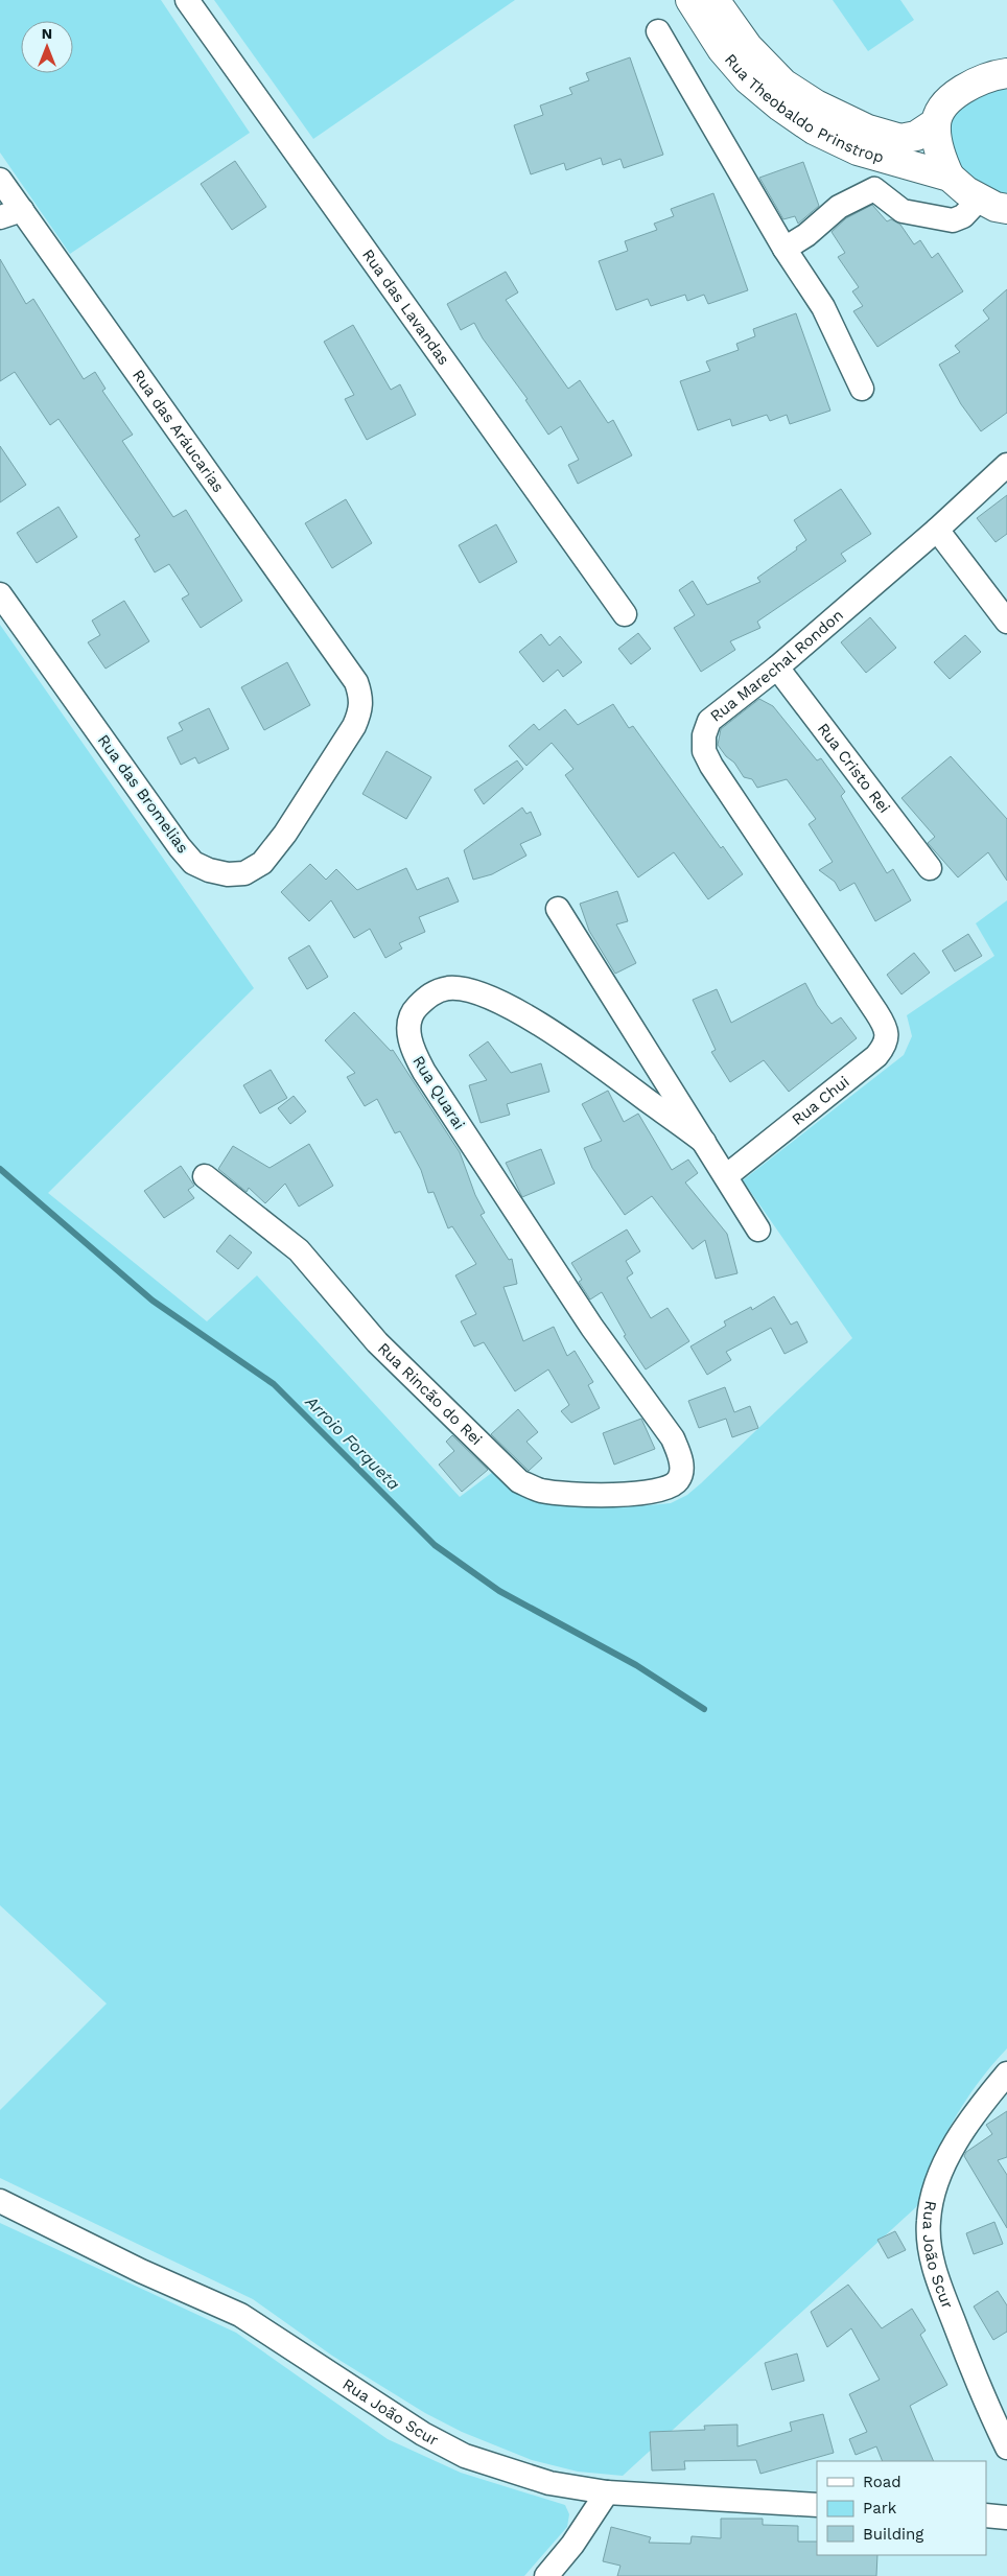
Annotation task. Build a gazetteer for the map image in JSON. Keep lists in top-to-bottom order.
{
  "streets": {
    "street": [
      "Rua Theobaldo Prinstrop",
      "Rua das Lavandas",
      "Rua das Aráucarias",
      "Rua Marechal Rondon",
      "Rua Cristo Rei",
      "Rua das Bromelias",
      "Rua Quarai",
      "Rua Chui",
      "Rua Rincão do Rei",
      "Rua João Scur"
    ]
  },
  "crossings": [
    ["Rua das Aráucarias", "Rua das Bromelias"],
    ["Rua Marechal Rondon", "Rua Cristo Rei"],
    ["Rua Marechal Rondon", "Rua Chui"],
    ["Rua Quarai", "Rua Rincão do Rei"]
  ],
  "water": ["Arroio Forqueta"],
  "legend": ["Road", "Park", "Building"],
  "north": "top"
}
